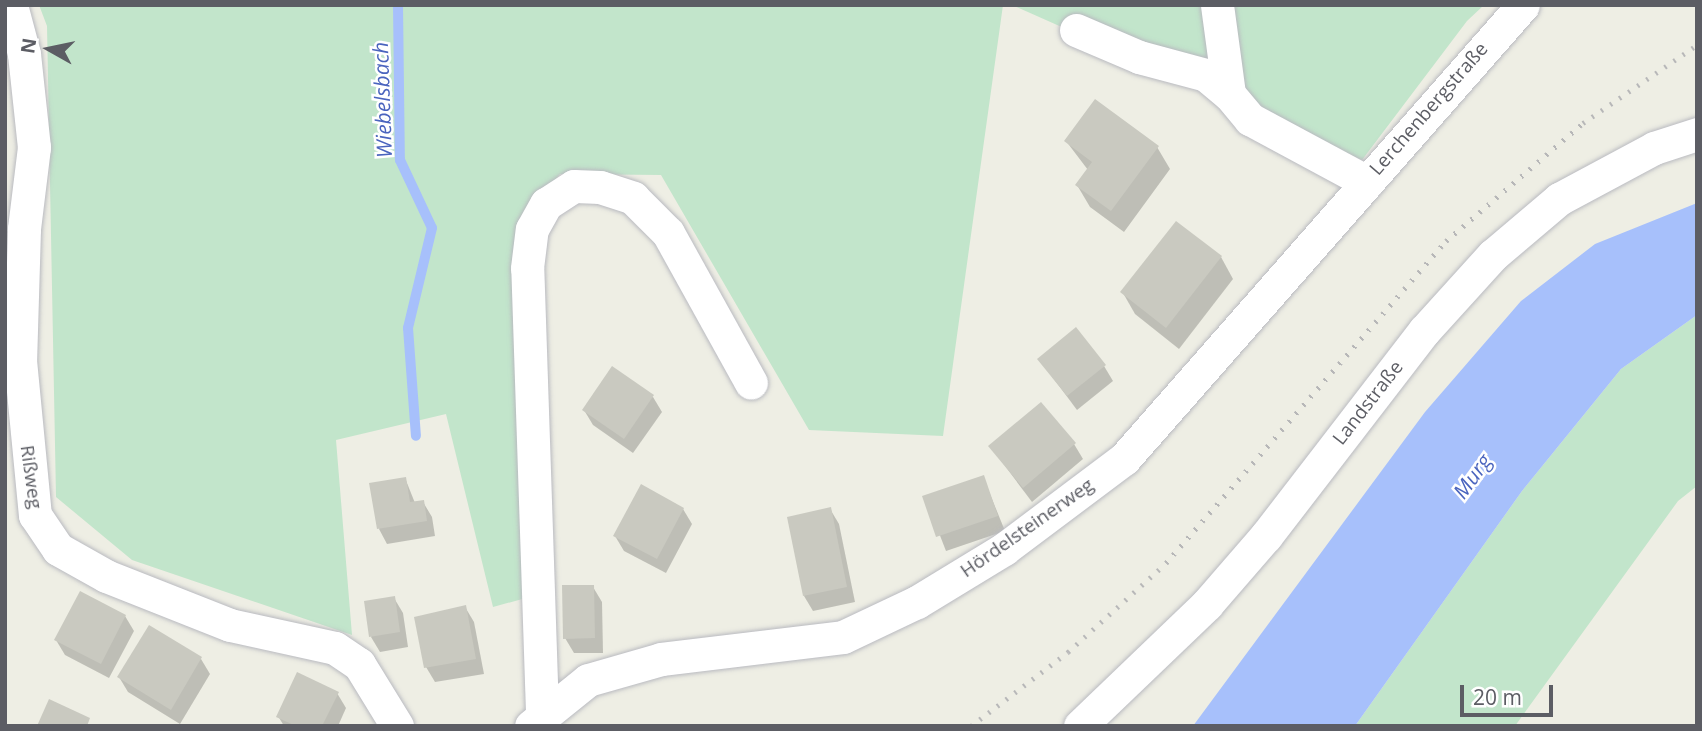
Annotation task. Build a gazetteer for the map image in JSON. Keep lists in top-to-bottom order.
{
  "streets": {
    "street": [
      "Lerchenbergstraße",
      "Landstraße",
      "Rißweg",
      "Hördelsteinerweg"
    ]
  },
  "crossings": [
    ["Lerchenbergstraße", "Hördelsteinerweg"]
  ],
  "water": ["Wiebelsbach", "Murg"],
  "scale_bar": "20 m",
  "north": "left"
}
